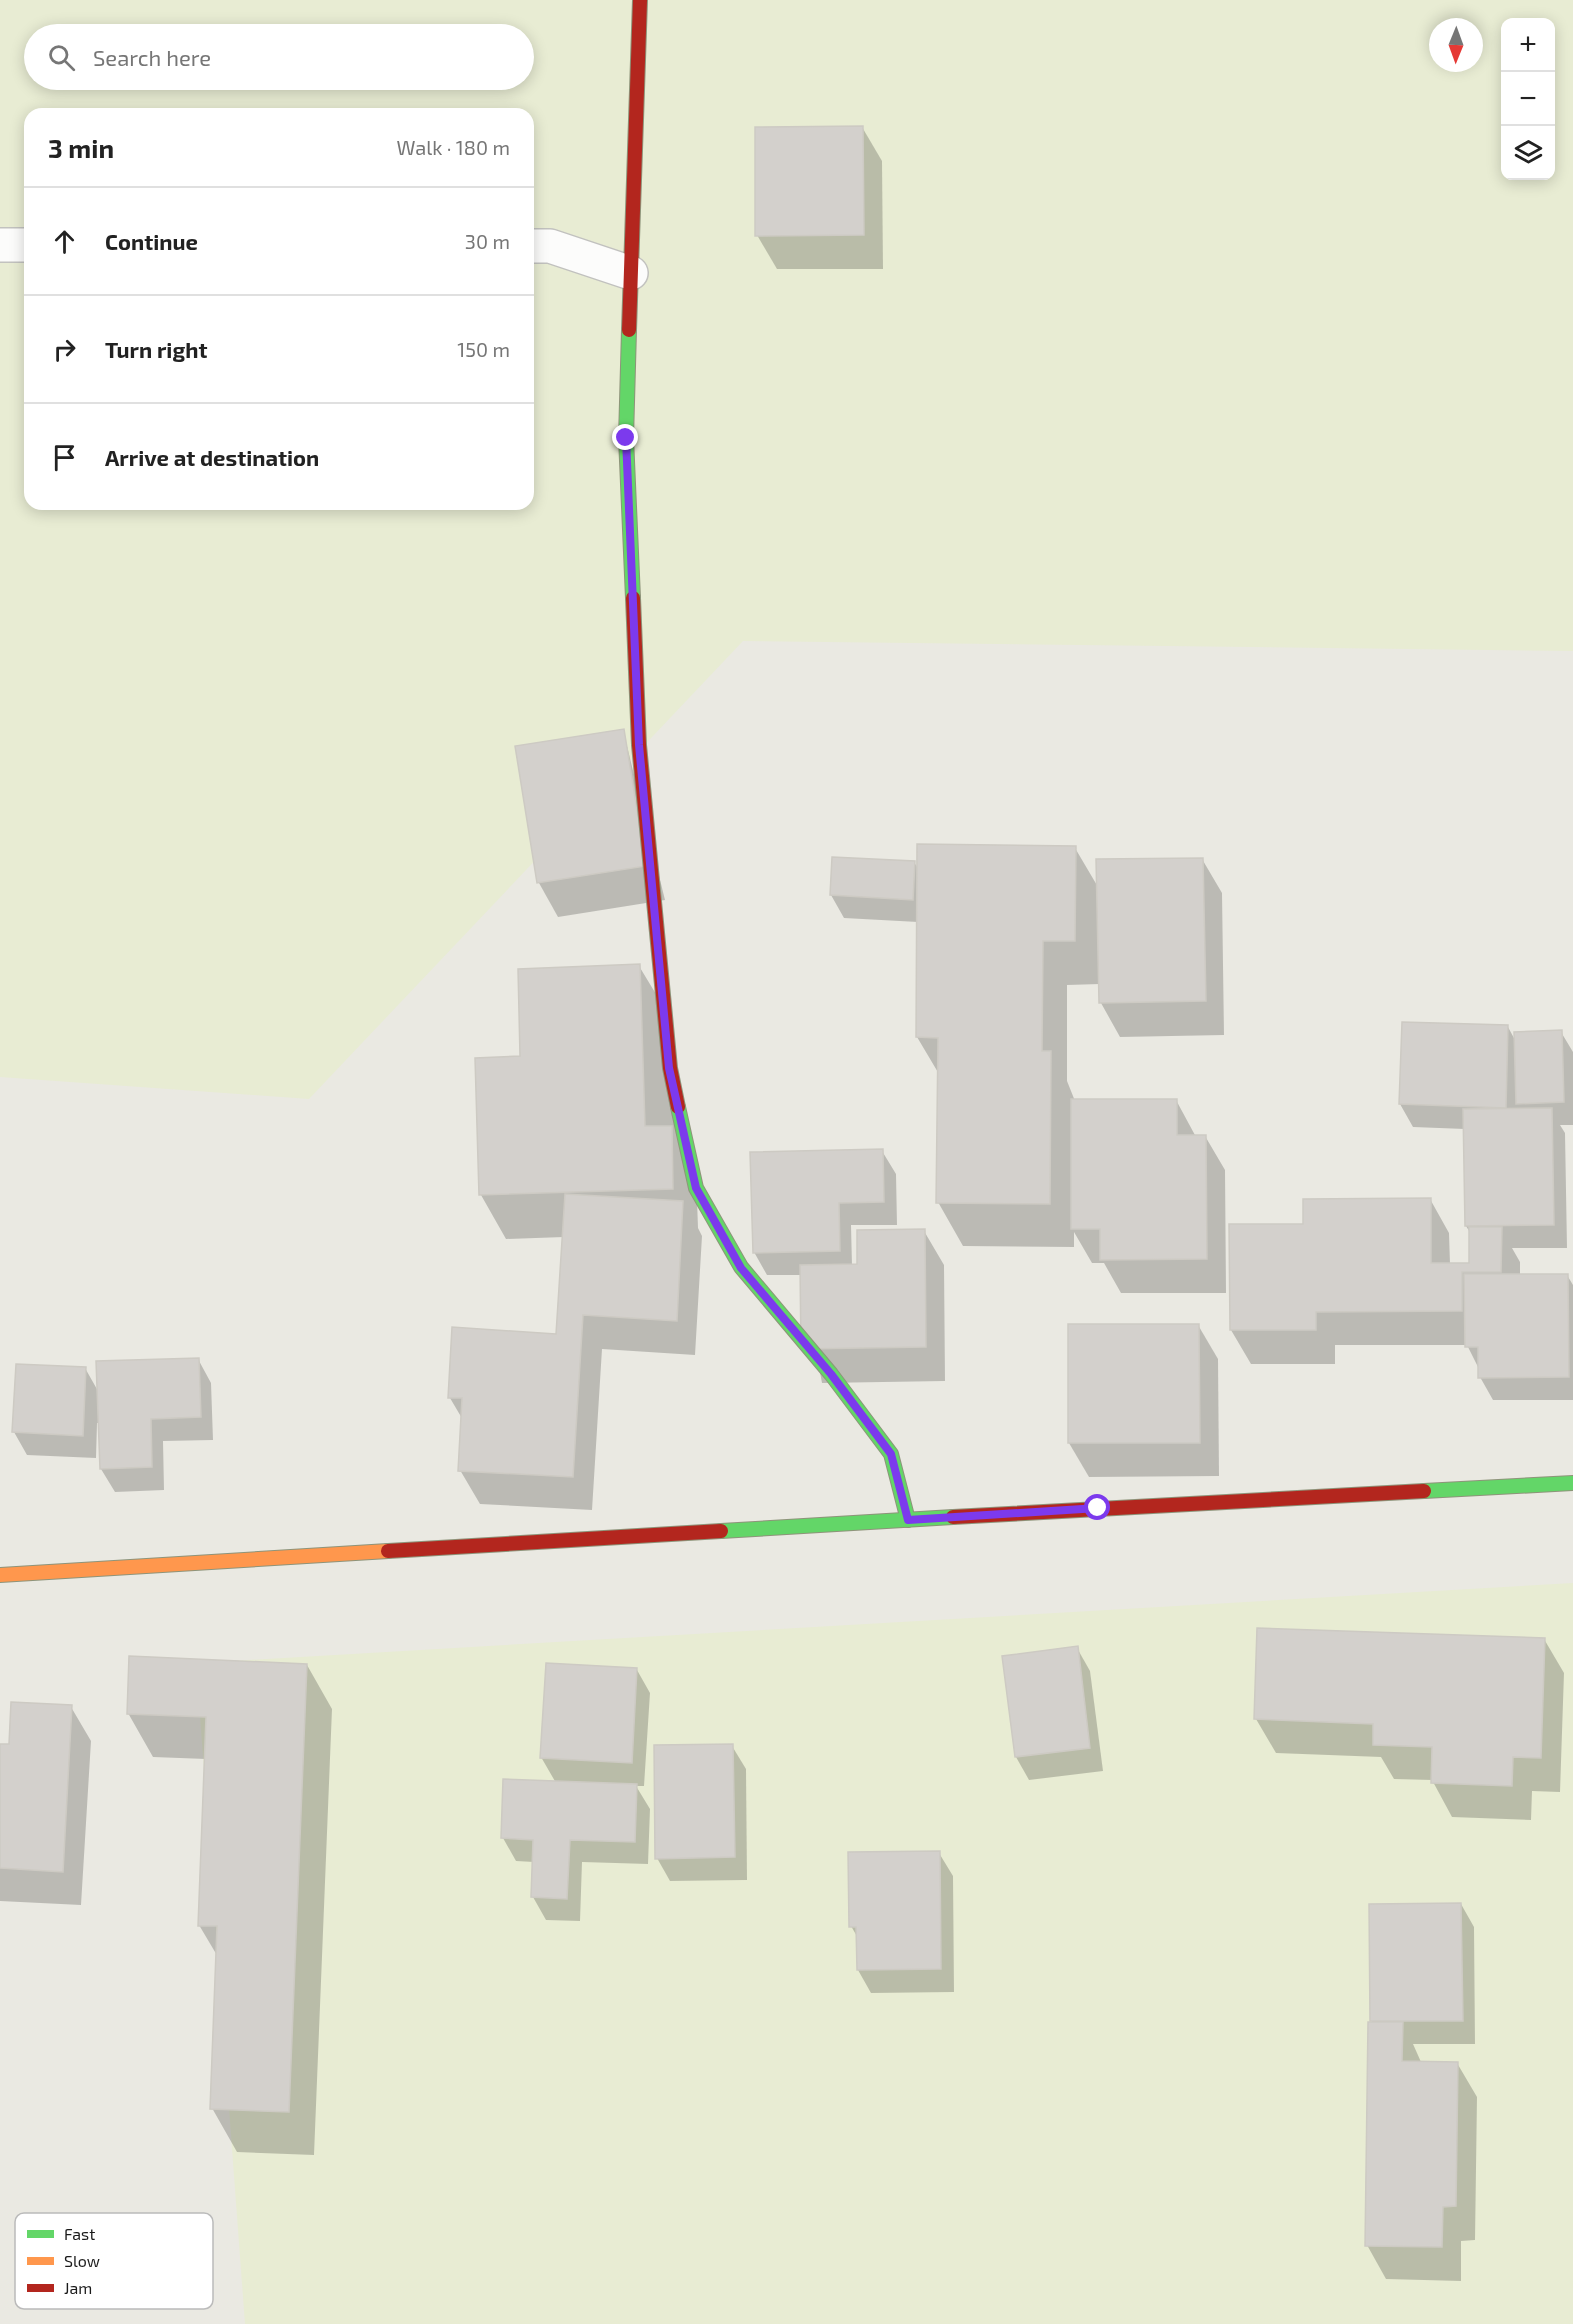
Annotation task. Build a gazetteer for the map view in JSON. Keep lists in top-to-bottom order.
{
  "legend": ["Fast", "Slow", "Jam"],
  "north": "bottom",
  "page": {
    "map_buttons": ["+", "−"],
    "search": "Search here",
    "heading": ["3 min", "Walk · 180 m"],
    "list": [
      ["Continue", "30 m"],
      ["Turn right", "150 m"],
      "Arrive at destination"
    ]
  }
}
